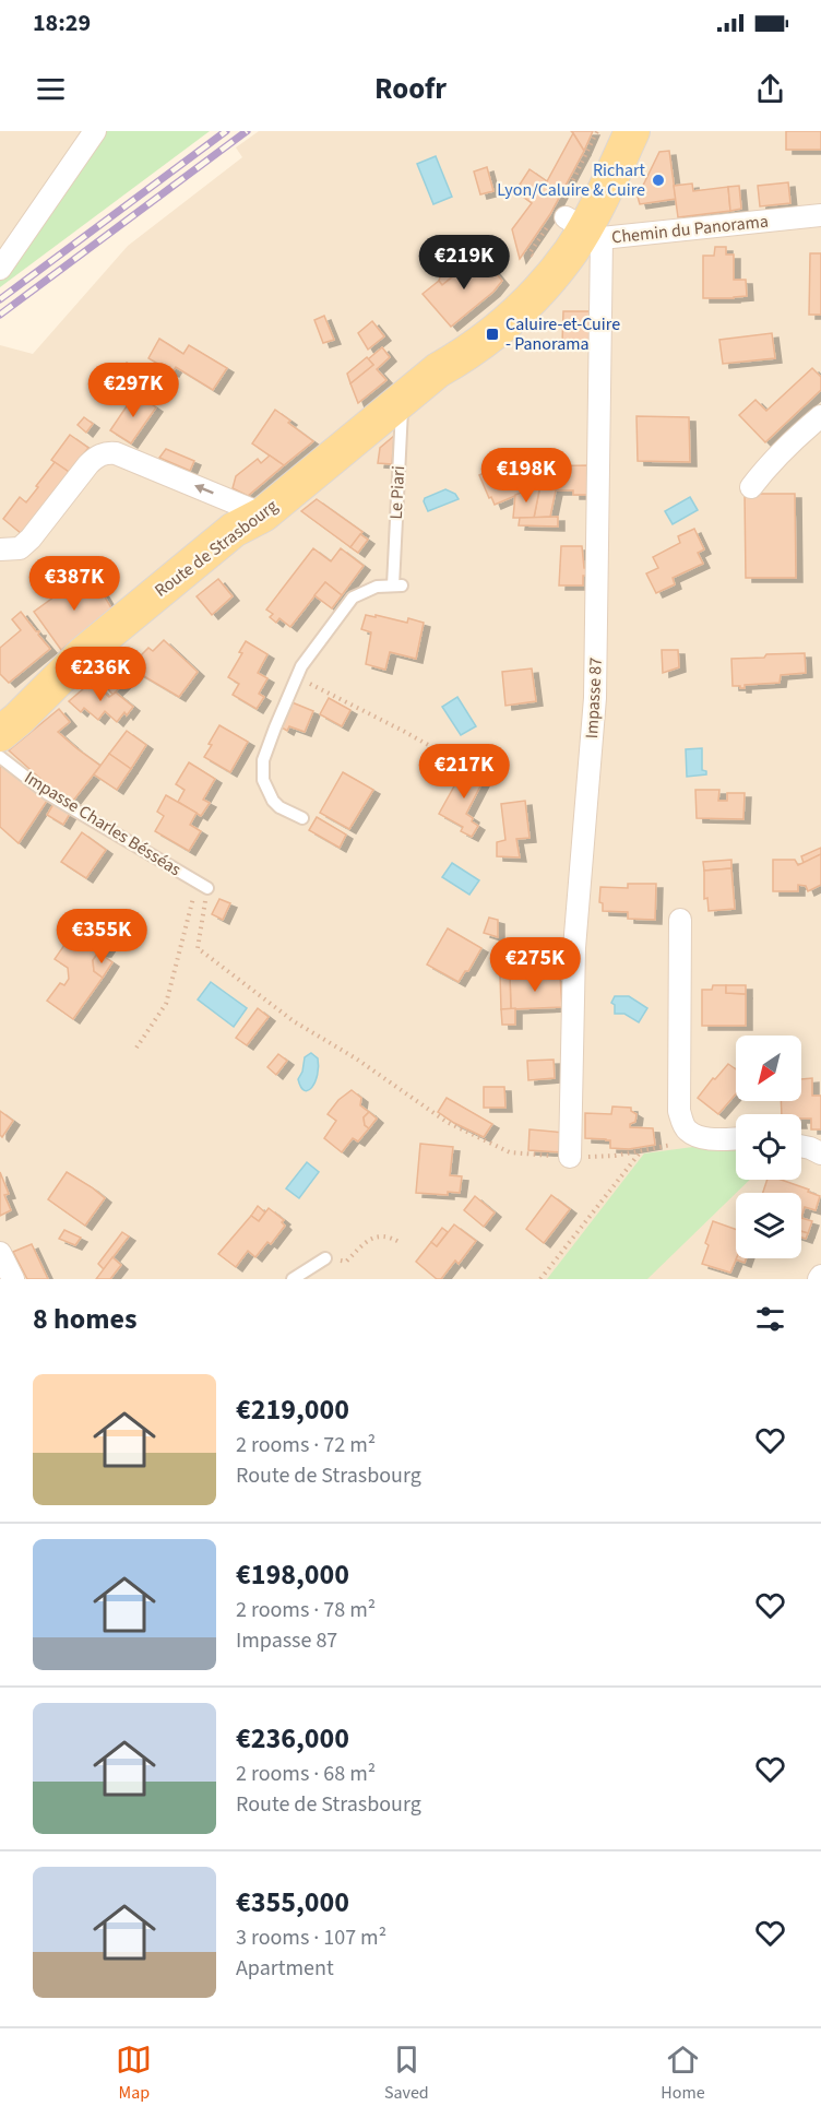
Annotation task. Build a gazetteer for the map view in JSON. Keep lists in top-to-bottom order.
{
  "streets": {
    "main road": ["Route de Strasbourg"],
    "street": ["Chemin du Panorama", "Impasse 87"],
    "lane": ["Le Piari", "Impasse Charles Bésséas"]
  },
  "crossings": [
    ["Chemin du Panorama", "Route de Strasbourg"],
    ["Chemin du Panorama", "Impasse 87"],
    ["Le Piari", "Route de Strasbourg"],
    ["Route de Strasbourg", "Impasse 87"]
  ],
  "places": {
    "other": ["Richart Lyon/Caluire & Cuire"],
    "transit": ["Caluire-et-Cuire - Panorama"]
  },
  "north": "bottom left",
  "page": {
    "status": "18:29",
    "header": "Roofr",
    "price": [
      "€219K",
      "€297K",
      "€198K",
      "€387K",
      "€236K",
      "€217K",
      "€355K",
      "€275K"
    ],
    "heading": "8 homes",
    "list": [
      {
        "name": "€219,000",
        "note": "2 rooms · 72 m² · Route de Strasbourg"
      },
      {
        "name": "€198,000",
        "note": "2 rooms · 78 m² · Impasse 87"
      },
      {
        "name": "€236,000",
        "note": "2 rooms · 68 m² · Route de Strasbourg"
      },
      {
        "name": "€355,000",
        "note": "3 rooms · 107 m² · Apartment"
      }
    ],
    "tabs": ["Map", "Saved", "Home"]
  }
}
